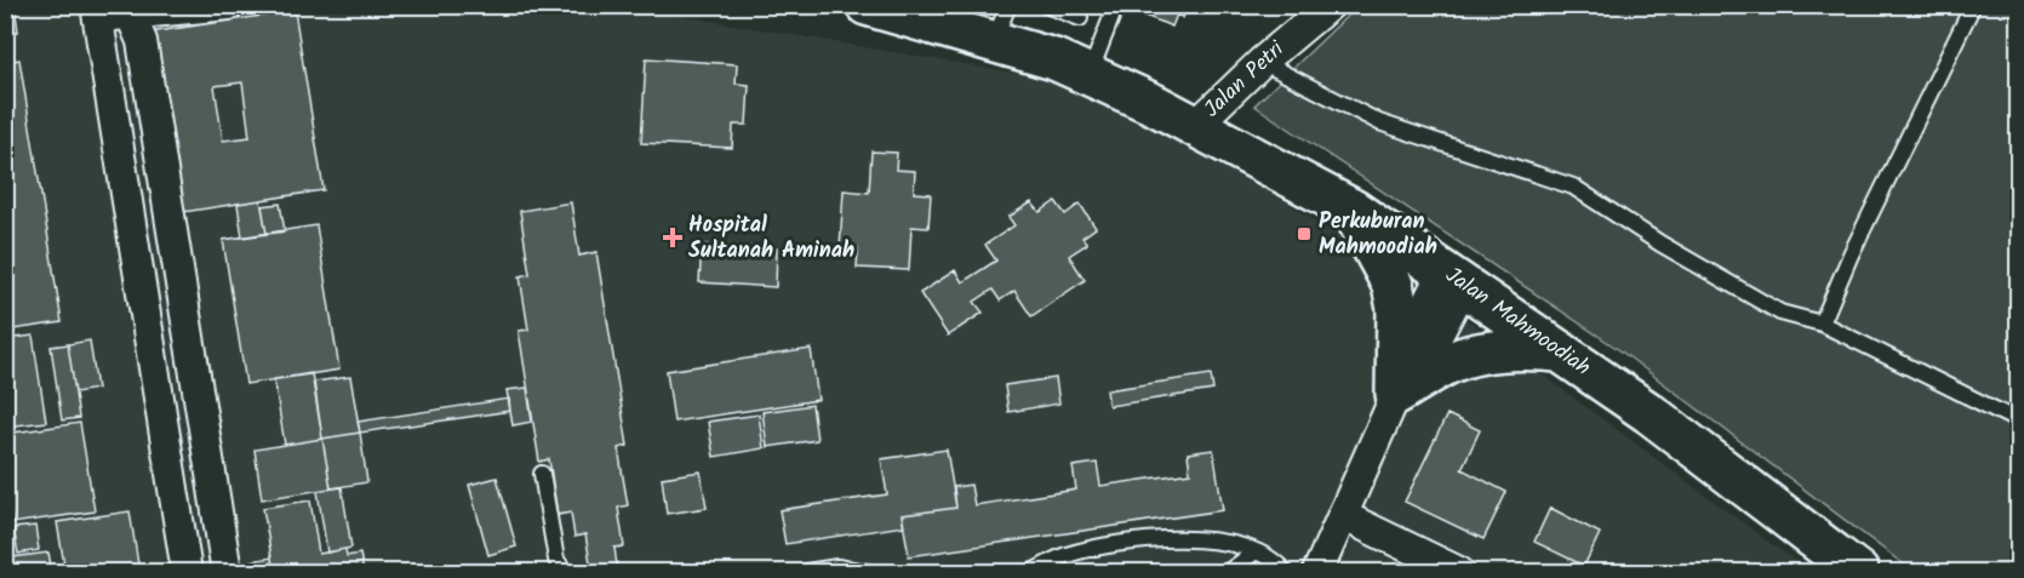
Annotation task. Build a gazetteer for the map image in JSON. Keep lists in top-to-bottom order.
{
  "streets": {
    "main road": ["Jalan Mahmoodiah"],
    "street": ["Jalan Petri"]
  },
  "crossings": [
    ["Jalan Petri", "Jalan Mahmoodiah"]
  ],
  "places": {
    "transit": ["Perkuburan Mahmoodiah"],
    "health": ["Hospital Sultanah Aminah"]
  }
}
